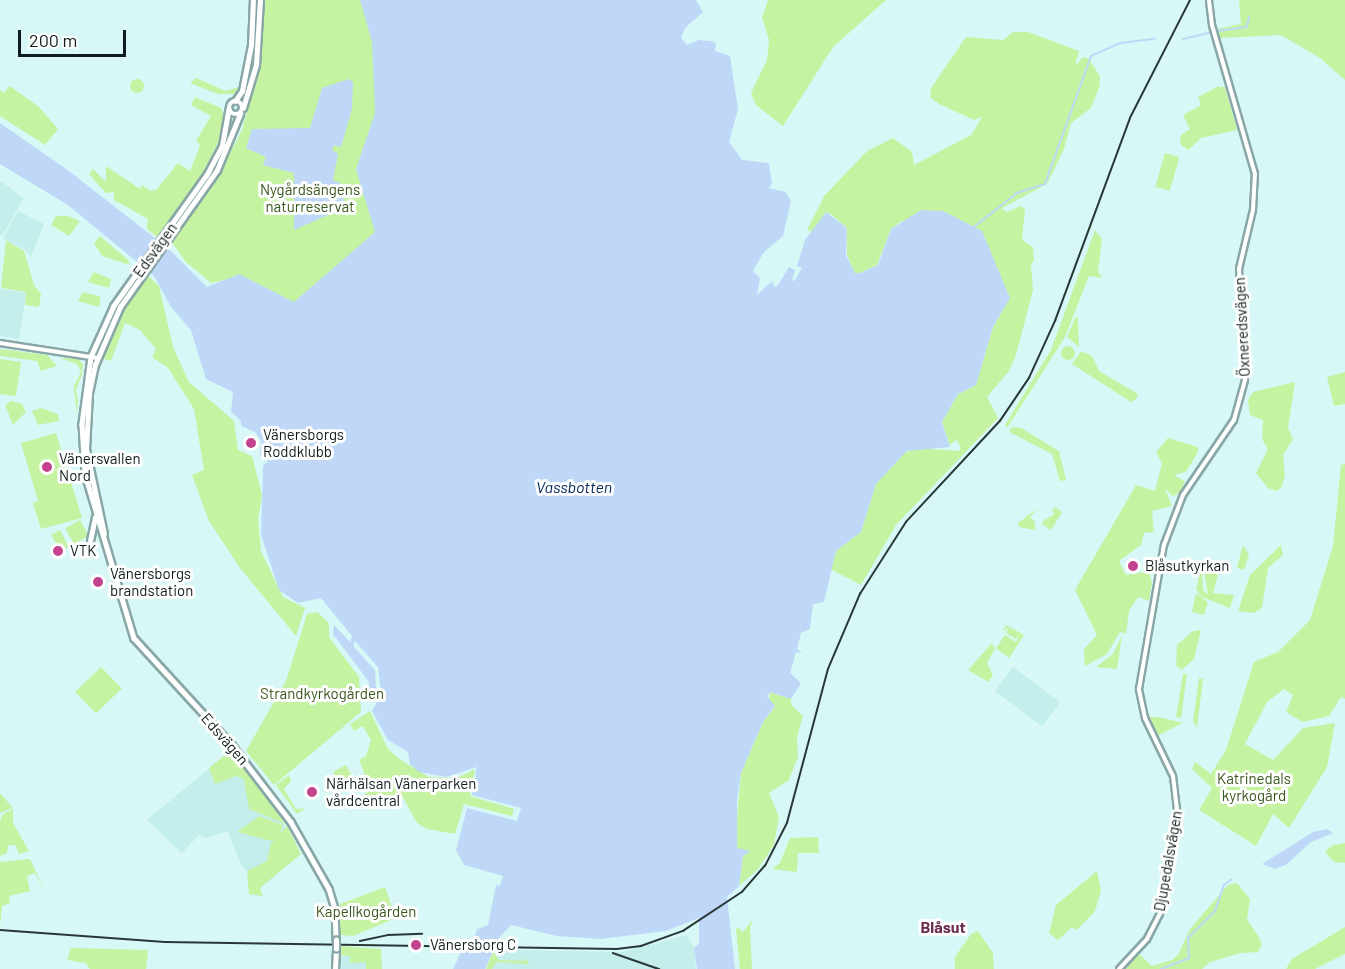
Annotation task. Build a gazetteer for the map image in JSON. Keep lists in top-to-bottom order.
{
  "streets": {
    "main road": ["Edsvägen"],
    "street": ["Öxneredsvägen", "Djupedalsvägen"]
  },
  "crossings": [
    ["Öxneredsvägen", "Djupedalsvägen"]
  ],
  "districts": ["Blåsut"],
  "water": ["Vassbotten"],
  "parks": [
    "Nygårdsängens naturreservat",
    "Strandkyrkogården",
    "Katrinedals kyrkogård",
    "Kapellkogården"
  ],
  "places": [
    "Vänersborgs Roddklubb",
    "Vänersvallen Nord",
    "VTK",
    "Blåsutkyrkan",
    "Vänersborgs brandstation",
    "Närhälsan Vänerparken vårdcentral",
    "Vänersborg C"
  ],
  "scale_bar": "200 m"
}
